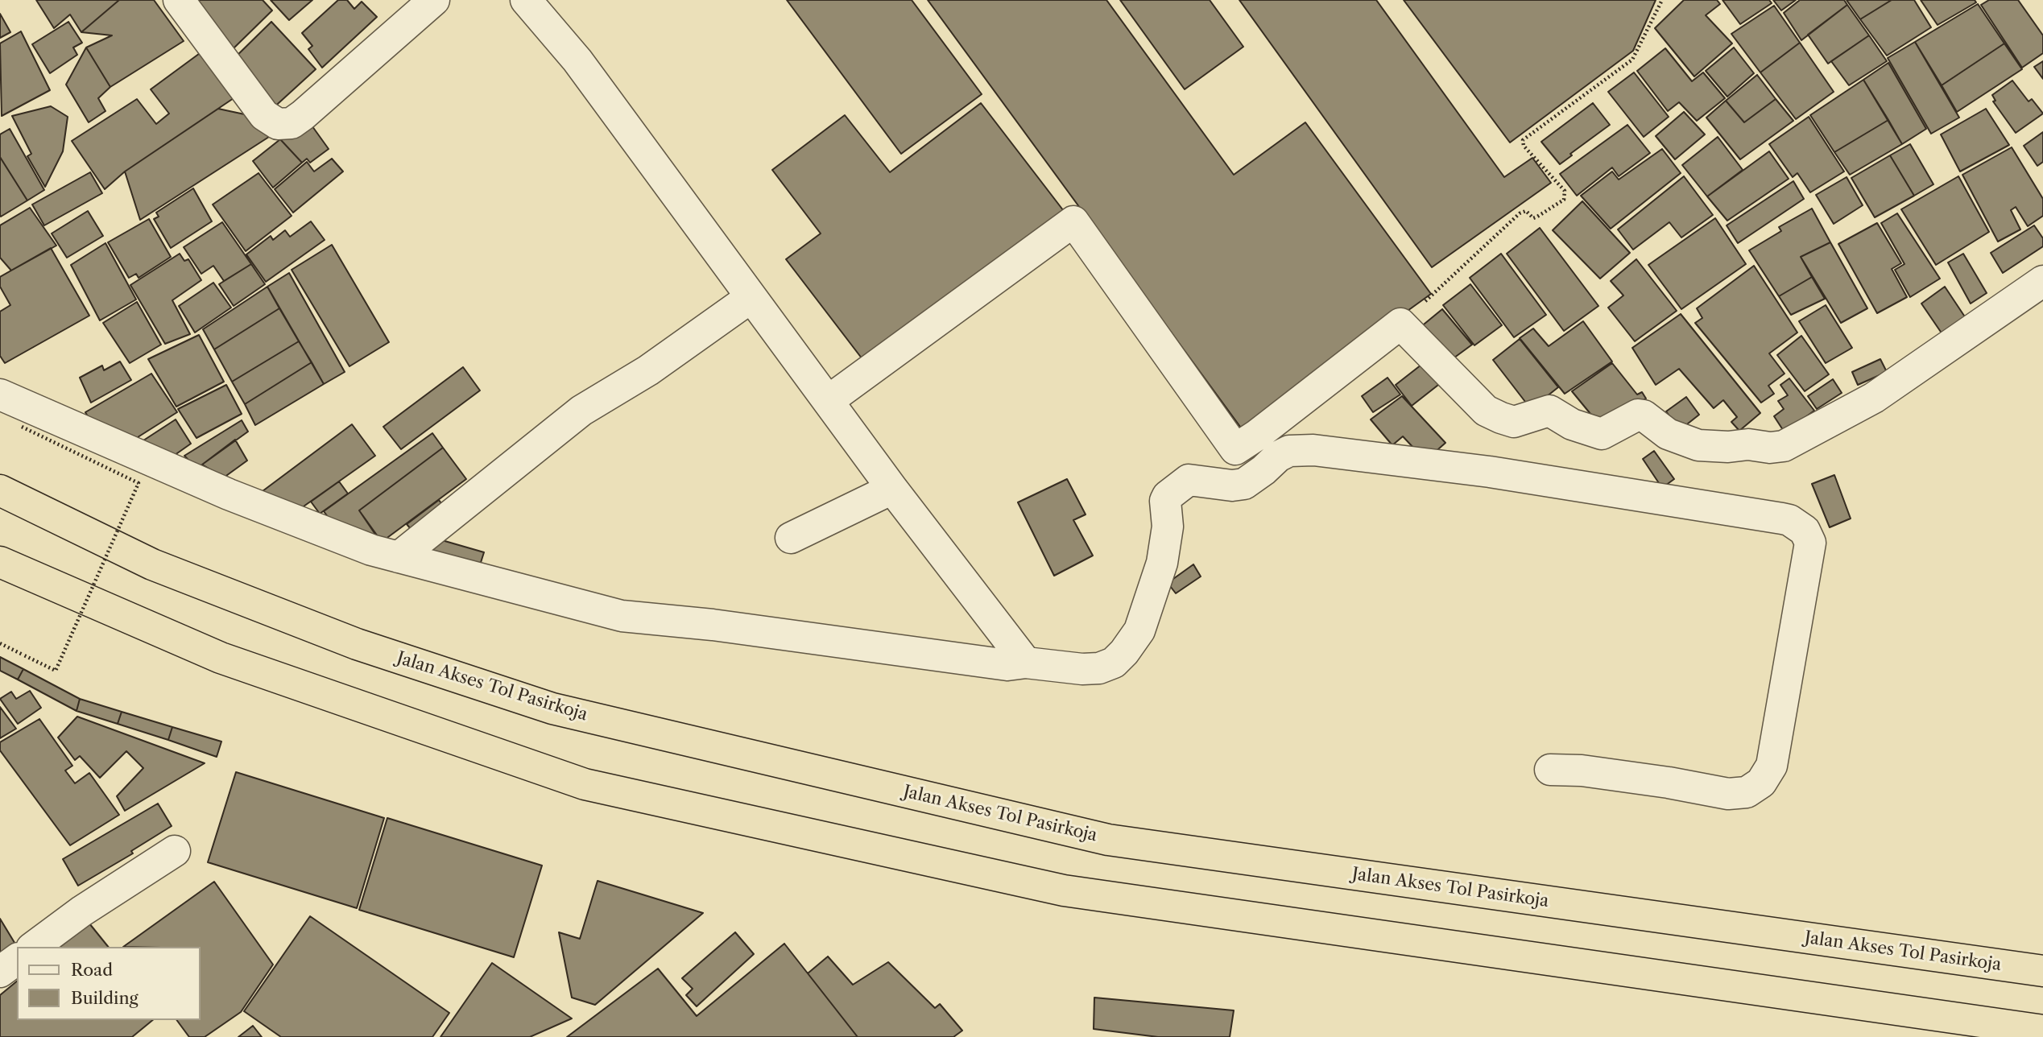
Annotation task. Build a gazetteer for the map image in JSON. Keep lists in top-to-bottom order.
{
  "streets": {
    "highway": ["Jalan Akses Tol Pasirkoja"]
  },
  "legend": ["Road", "Building"]
}
